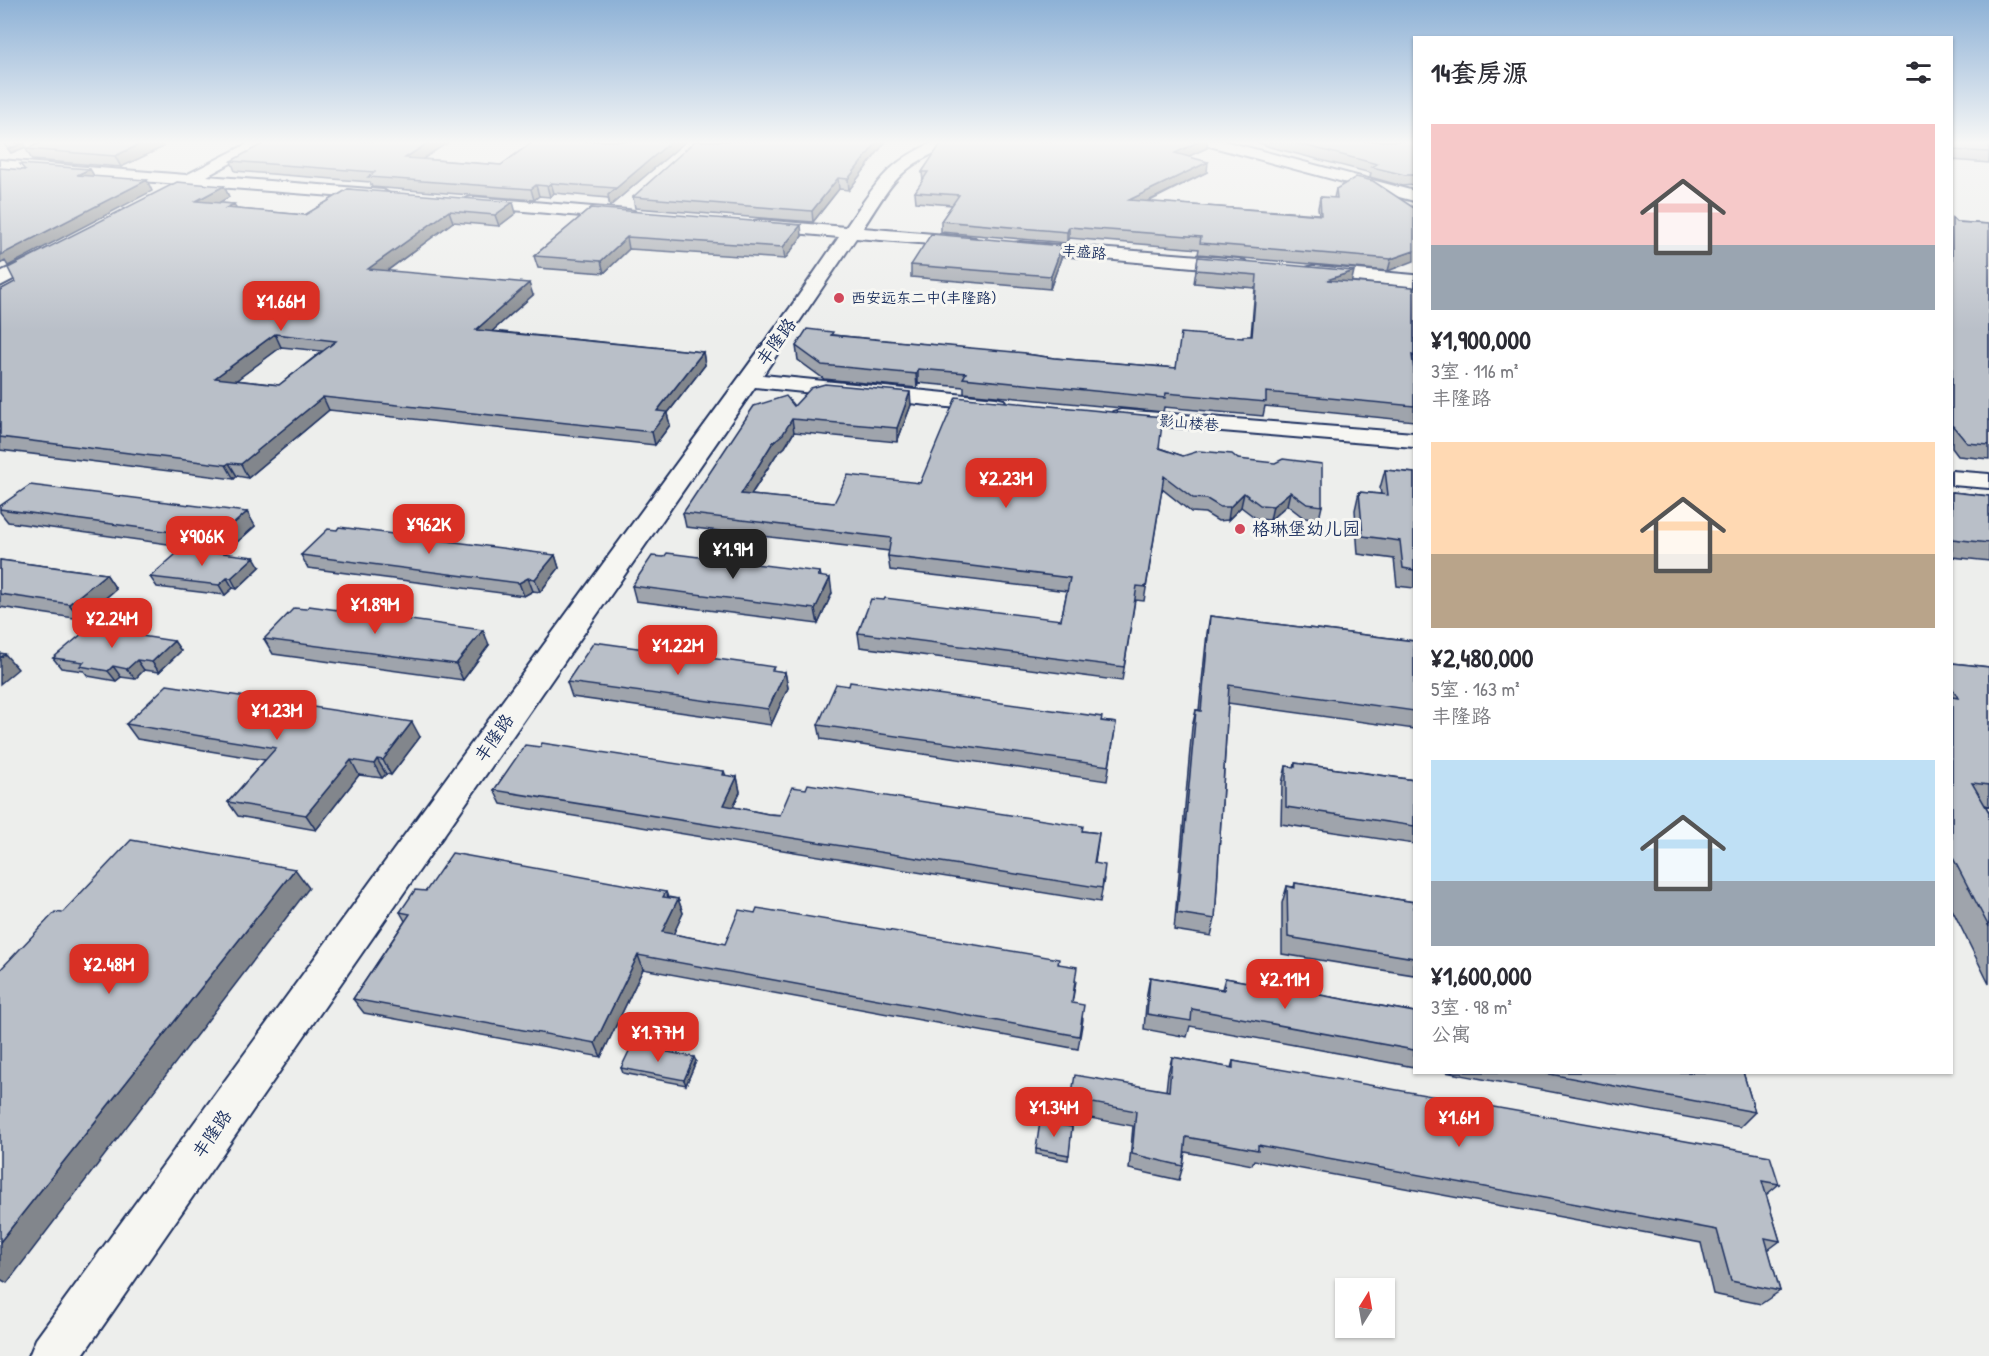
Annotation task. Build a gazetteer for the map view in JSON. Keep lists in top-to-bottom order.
{
  "streets": {
    "street": ["丰盛路", "丰隆路", "影山楼巷"]
  },
  "crossings": [
    ["丰盛路", "丰隆路"]
  ],
  "places": ["西安远东二中(丰隆路)", "格琳堡幼儿园"],
  "north": "top",
  "page": {
    "heading": "14套房源",
    "list": [
      {
        "name": "¥1,900,000",
        "note": "3室 · 116 m² · 丰隆路"
      },
      {
        "name": "¥2,480,000",
        "note": "5室 · 163 m² · 丰隆路"
      },
      {
        "name": "¥1,600,000",
        "note": "3室 · 98 m² · 公寓"
      }
    ],
    "price": [
      "¥1.66M",
      "¥2.23M",
      "¥962K",
      "¥906K",
      "¥1.9M",
      "¥1.89M",
      "¥2.24M",
      "¥1.22M",
      "¥1.23M",
      "¥2.48M",
      "¥2.11M",
      "¥1.77M",
      "¥1.34M",
      "¥1.6M"
    ]
  }
}
